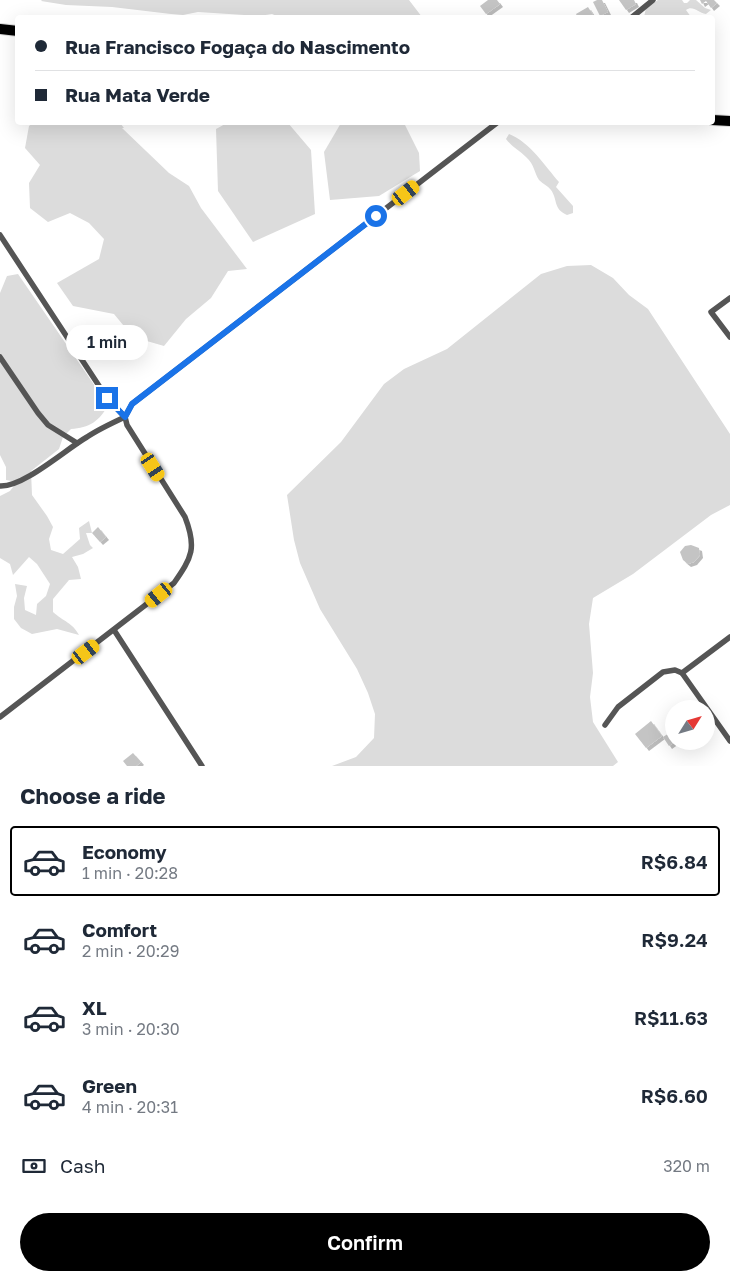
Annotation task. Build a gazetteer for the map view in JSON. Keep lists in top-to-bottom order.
{
  "north": "top right",
  "page": {
    "banner": ["Rua Francisco Fogaça do Nascimento", "Rua Mata Verde"],
    "bubble": "1 min",
    "heading": "Choose a ride",
    "list": [
      {
        "name": "Economy",
        "note": "1 min · 20:28",
        "value": "R$6.84"
      },
      {
        "name": "Comfort",
        "note": "2 min · 20:29",
        "value": "R$9.24"
      },
      {
        "name": "XL",
        "note": "3 min · 20:30",
        "value": "R$11.63"
      },
      {
        "name": "Green",
        "note": "4 min · 20:31",
        "value": "R$6.60"
      }
    ],
    "pay": ["Cash", "320 m"],
    "buttons": "Confirm"
  }
}
